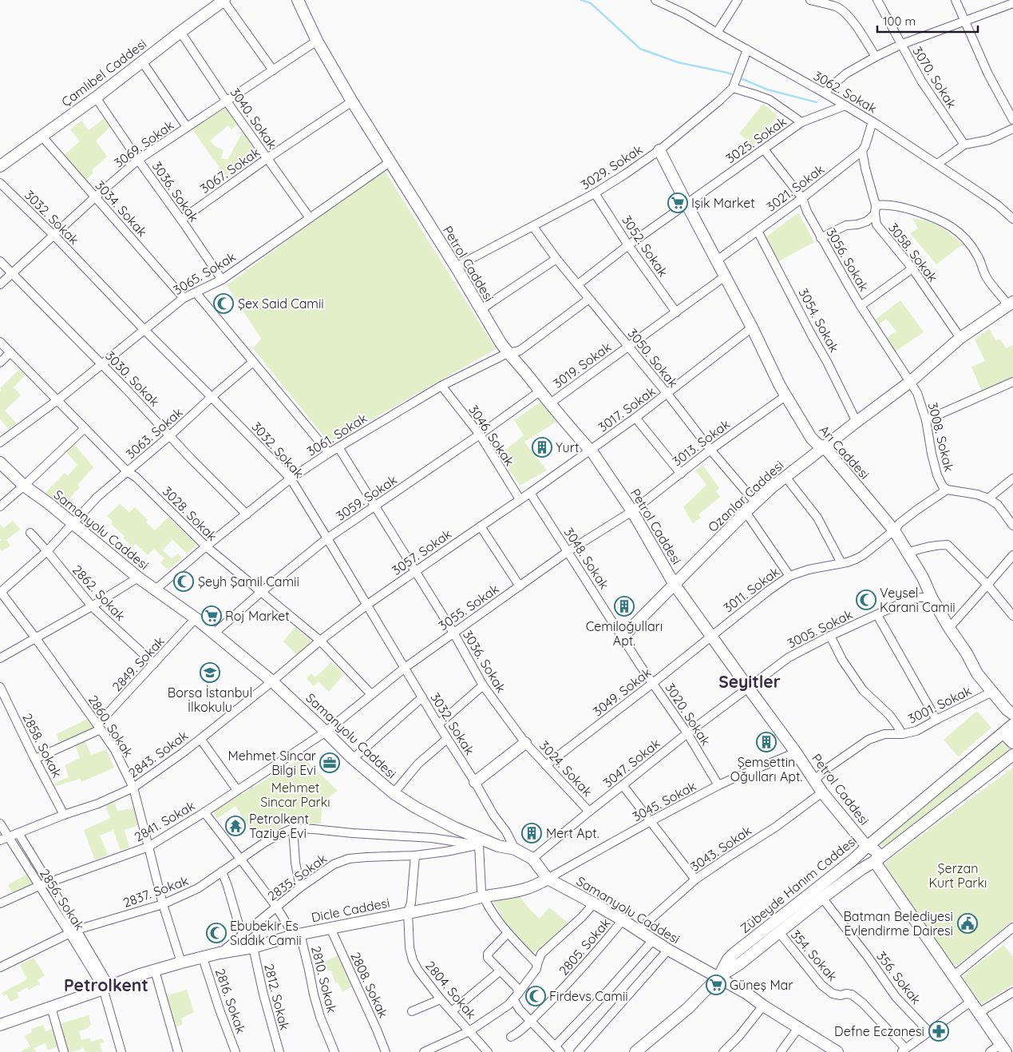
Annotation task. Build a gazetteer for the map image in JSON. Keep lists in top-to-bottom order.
{
  "streets": {
    "street": [
      "Çamlıbel Caddesi",
      "3070. Sokak",
      "3062. Sokak",
      "3040. Sokak",
      "3025. Sokak",
      "3069. Sokak",
      "3029. Sokak",
      "3067. Sokak",
      "3021. Sokak",
      "3036. Sokak",
      "3034. Sokak",
      "3032. Sokak",
      "3052. Sokak",
      "3058. Sokak",
      "3056. Sokak",
      "Petrol Caddesi",
      "3065. Sokak",
      "3054. Sokak",
      "3050. Sokak",
      "3019. Sokak",
      "3030. Sokak",
      "3017. Sokak",
      "3063. Sokak",
      "3061. Sokak",
      "3046. Sokak",
      "3008. Sokak",
      "3013. Sokak",
      "Arı Caddesi",
      "Ozanlar Caddesi",
      "3059. Sokak",
      "3028. Sokak",
      "Samanyolu Caddesi",
      "3057. Sokak",
      "3048. Sokak",
      "3011. Sokak",
      "2862. Sokak",
      "3055. Sokak",
      "3005. Sokak",
      "2849. Sokak",
      "3049. Sokak",
      "3001. Sokak",
      "3020. Sokak",
      "2860. Sokak",
      "2858. Sokak",
      "2843. Sokak",
      "3047. Sokak",
      "3024. Sokak",
      "3045. Sokak",
      "2841. Sokak",
      "3043. Sokak",
      "2835. Sokak",
      "Zübeyde Hanım Caddesi",
      "2837. Sokak",
      "2856. Sokak",
      "Dicle Caddesi",
      "2805. Sokak",
      "354. Sokak",
      "356. Sokak",
      "2810. Sokak",
      "2808. Sokak",
      "2804. Sokak",
      "2812. Sokak",
      "2816. Sokak"
    ]
  },
  "crossings": [
    ["Çamlıbel Caddesi", "3040. Sokak"],
    ["Çamlıbel Caddesi", "3036. Sokak"],
    ["Çamlıbel Caddesi", "3034. Sokak"],
    ["3062. Sokak", "3025. Sokak"],
    ["3062. Sokak", "3029. Sokak"],
    ["3040. Sokak", "3069. Sokak"],
    ["3040. Sokak", "3067. Sokak"],
    ["3040. Sokak", "3065. Sokak"],
    ["3025. Sokak", "3052. Sokak"],
    ["3025. Sokak", "3056. Sokak"],
    ["3025. Sokak", "3050. Sokak"],
    ["3025. Sokak", "Arı Caddesi"],
    ["3069. Sokak", "3036. Sokak"],
    ["3069. Sokak", "3034. Sokak"],
    ["3069. Sokak", "3032. Sokak"],
    ["3069. Sokak", "Petrol Caddesi"],
    ["3069. Sokak", "3030. Sokak"],
    ["3029. Sokak", "3052. Sokak"],
    ["3029. Sokak", "Petrol Caddesi"],
    ["3029. Sokak", "3050. Sokak"],
    ["3029. Sokak", "Arı Caddesi"],
    ["3067. Sokak", "3036. Sokak"],
    ["3067. Sokak", "Petrol Caddesi"],
    ["3021. Sokak", "3058. Sokak"],
    ["3021. Sokak", "3056. Sokak"],
    ["3021. Sokak", "3054. Sokak"],
    ["3021. Sokak", "Arı Caddesi"],
    ["3036. Sokak", "3065. Sokak"],
    ["3036. Sokak", "3061. Sokak"],
    ["3036. Sokak", "3059. Sokak"],
    ["3036. Sokak", "3057. Sokak"],
    ["3036. Sokak", "3055. Sokak"],
    ["3036. Sokak", "3024. Sokak"],
    ["3034. Sokak", "3065. Sokak"],
    ["3032. Sokak", "3065. Sokak"],
    ["3032. Sokak", "3063. Sokak"],
    ["3032. Sokak", "3061. Sokak"],
    ["3032. Sokak", "3059. Sokak"],
    ["3032. Sokak", "Samanyolu Caddesi"],
    ["3032. Sokak", "3057. Sokak"],
    ["3032. Sokak", "3055. Sokak"],
    ["3052. Sokak", "3019. Sokak"],
    ["3058. Sokak", "Ozanlar Caddesi"],
    ["3056. Sokak", "3008. Sokak"],
    ["3056. Sokak", "Ozanlar Caddesi"],
    ["Petrol Caddesi", "3065. Sokak"],
    ["Petrol Caddesi", "3019. Sokak"],
    ["Petrol Caddesi", "3017. Sokak"],
    ["Petrol Caddesi", "3061. Sokak"],
    ["Petrol Caddesi", "3013. Sokak"],
    ["Petrol Caddesi", "Ozanlar Caddesi"],
    ["Petrol Caddesi", "3059. Sokak"],
    ["Petrol Caddesi", "3057. Sokak"],
    ["Petrol Caddesi", "3011. Sokak"],
    ["Petrol Caddesi", "3055. Sokak"],
    ["Petrol Caddesi", "3005. Sokak"],
    ["Petrol Caddesi", "3049. Sokak"],
    ["Petrol Caddesi", "3001. Sokak"],
    ["Petrol Caddesi", "3047. Sokak"],
    ["Petrol Caddesi", "3045. Sokak"],
    ["Petrol Caddesi", "3043. Sokak"],
    ["Petrol Caddesi", "Zübeyde Hanım Caddesi"],
    ["3065. Sokak", "3030. Sokak"],
    ["3065. Sokak", "3028. Sokak"],
    ["3054. Sokak", "Ozanlar Caddesi"],
    ["3050. Sokak", "3019. Sokak"],
    ["3050. Sokak", "3017. Sokak"],
    ["3050. Sokak", "3061. Sokak"],
    ["3050. Sokak", "3013. Sokak"],
    ["3050. Sokak", "Ozanlar Caddesi"],
    ["3019. Sokak", "Arı Caddesi"],
    ["3030. Sokak", "3063. Sokak"],
    ["3030. Sokak", "3061. Sokak"],
    ["3017. Sokak", "Arı Caddesi"],
    ["3017. Sokak", "3057. Sokak"],
    ["3063. Sokak", "3028. Sokak"],
    ["3063. Sokak", "Samanyolu Caddesi"],
    ["3063. Sokak", "2862. Sokak"],
    ["3063. Sokak", "2860. Sokak"],
    ["3061. Sokak", "3046. Sokak"],
    ["3061. Sokak", "3028. Sokak"],
    ["3061. Sokak", "Samanyolu Caddesi"],
    ["3046. Sokak", "3059. Sokak"],
    ["3046. Sokak", "3057. Sokak"],
    ["3008. Sokak", "Ozanlar Caddesi"],
    ["3008. Sokak", "3011. Sokak"],
    ["3013. Sokak", "Arı Caddesi"],
    ["3013. Sokak", "3055. Sokak"],
    ["Arı Caddesi", "Ozanlar Caddesi"],
    ["Arı Caddesi", "3011. Sokak"],
    ["Arı Caddesi", "3005. Sokak"],
    ["Arı Caddesi", "3001. Sokak"],
    ["Ozanlar Caddesi", "3048. Sokak"],
    ["Ozanlar Caddesi", "3020. Sokak"],
    ["3059. Sokak", "3028. Sokak"],
    ["3059. Sokak", "Samanyolu Caddesi"],
    ["3028. Sokak", "3057. Sokak"],
    ["3028. Sokak", "3055. Sokak"],
    ["Samanyolu Caddesi", "3057. Sokak"],
    ["Samanyolu Caddesi", "3055. Sokak"],
    ["Samanyolu Caddesi", "2849. Sokak"],
    ["Samanyolu Caddesi", "2843. Sokak"],
    ["Samanyolu Caddesi", "3047. Sokak"],
    ["Samanyolu Caddesi", "3045. Sokak"],
    ["Samanyolu Caddesi", "2841. Sokak"],
    ["Samanyolu Caddesi", "3043. Sokak"],
    ["Samanyolu Caddesi", "2835. Sokak"],
    ["Samanyolu Caddesi", "Zübeyde Hanım Caddesi"],
    ["Samanyolu Caddesi", "Dicle Caddesi"],
    ["Samanyolu Caddesi", "2805. Sokak"],
    ["3057. Sokak", "3048. Sokak"],
    ["3057. Sokak", "2843. Sokak"],
    ["3048. Sokak", "3055. Sokak"],
    ["3048. Sokak", "3020. Sokak"],
    ["3011. Sokak", "3049. Sokak"],
    ["2862. Sokak", "2849. Sokak"],
    ["3055. Sokak", "2841. Sokak"],
    ["3005. Sokak", "3047. Sokak"],
    ["2849. Sokak", "2860. Sokak"],
    ["2849. Sokak", "2858. Sokak"],
    ["3049. Sokak", "3020. Sokak"],
    ["3049. Sokak", "3024. Sokak"],
    ["3020. Sokak", "3047. Sokak"],
    ["3020. Sokak", "3045. Sokak"],
    ["2860. Sokak", "2843. Sokak"],
    ["2860. Sokak", "2841. Sokak"],
    ["2860. Sokak", "2837. Sokak"],
    ["2860. Sokak", "Dicle Caddesi"],
    ["2858. Sokak", "2843. Sokak"],
    ["2843. Sokak", "2856. Sokak"],
    ["3047. Sokak", "3024. Sokak"],
    ["3045. Sokak", "Dicle Caddesi"],
    ["2841. Sokak", "2856. Sokak"],
    ["2841. Sokak", "2810. Sokak"],
    ["2835. Sokak", "2837. Sokak"],
    ["2835. Sokak", "Dicle Caddesi"],
    ["2835. Sokak", "2810. Sokak"],
    ["2835. Sokak", "2804. Sokak"],
    ["Zübeyde Hanım Caddesi", "354. Sokak"],
    ["Zübeyde Hanım Caddesi", "356. Sokak"],
    ["2837. Sokak", "2856. Sokak"],
    ["2837. Sokak", "2810. Sokak"],
    ["2856. Sokak", "Dicle Caddesi"],
    ["Dicle Caddesi", "2810. Sokak"],
    ["Dicle Caddesi", "2808. Sokak"],
    ["Dicle Caddesi", "2804. Sokak"],
    ["Dicle Caddesi", "2812. Sokak"],
    ["Dicle Caddesi", "2816. Sokak"]
  ],
  "districts": ["Seyitler", "Petrolkent"],
  "parks": ["Mehmet Sincar Parkı", "Şerzan Kurt Parkı"],
  "places": {
    "supermarket": ["Işık Market", "Roj Market", "Güneş Mar"],
    "mosque": [
      "Şex Said Camii",
      "Şeyh Şamil Camii",
      "Veysel Karani Camii",
      "Ebubekir Es Sıddık Camii",
      "Firdevs Camii"
    ],
    "building": [
      "Yurt",
      "Cemiloğulları Apt.",
      "Şemsettin Oğulları Apt.",
      "Mert Apt."
    ],
    "school or university": ["Borsa İstanbul İlkokulu"],
    "office": ["Mehmet Sincar Bilgi Evi"],
    "temple": ["Petrolkent Taziye Evi"],
    "public building": ["Batman Belediyesi Evlendirme Dairesi"],
    "pharmacy": ["Defne Eczanesi"]
  },
  "scale_bar": "100 m"
}
